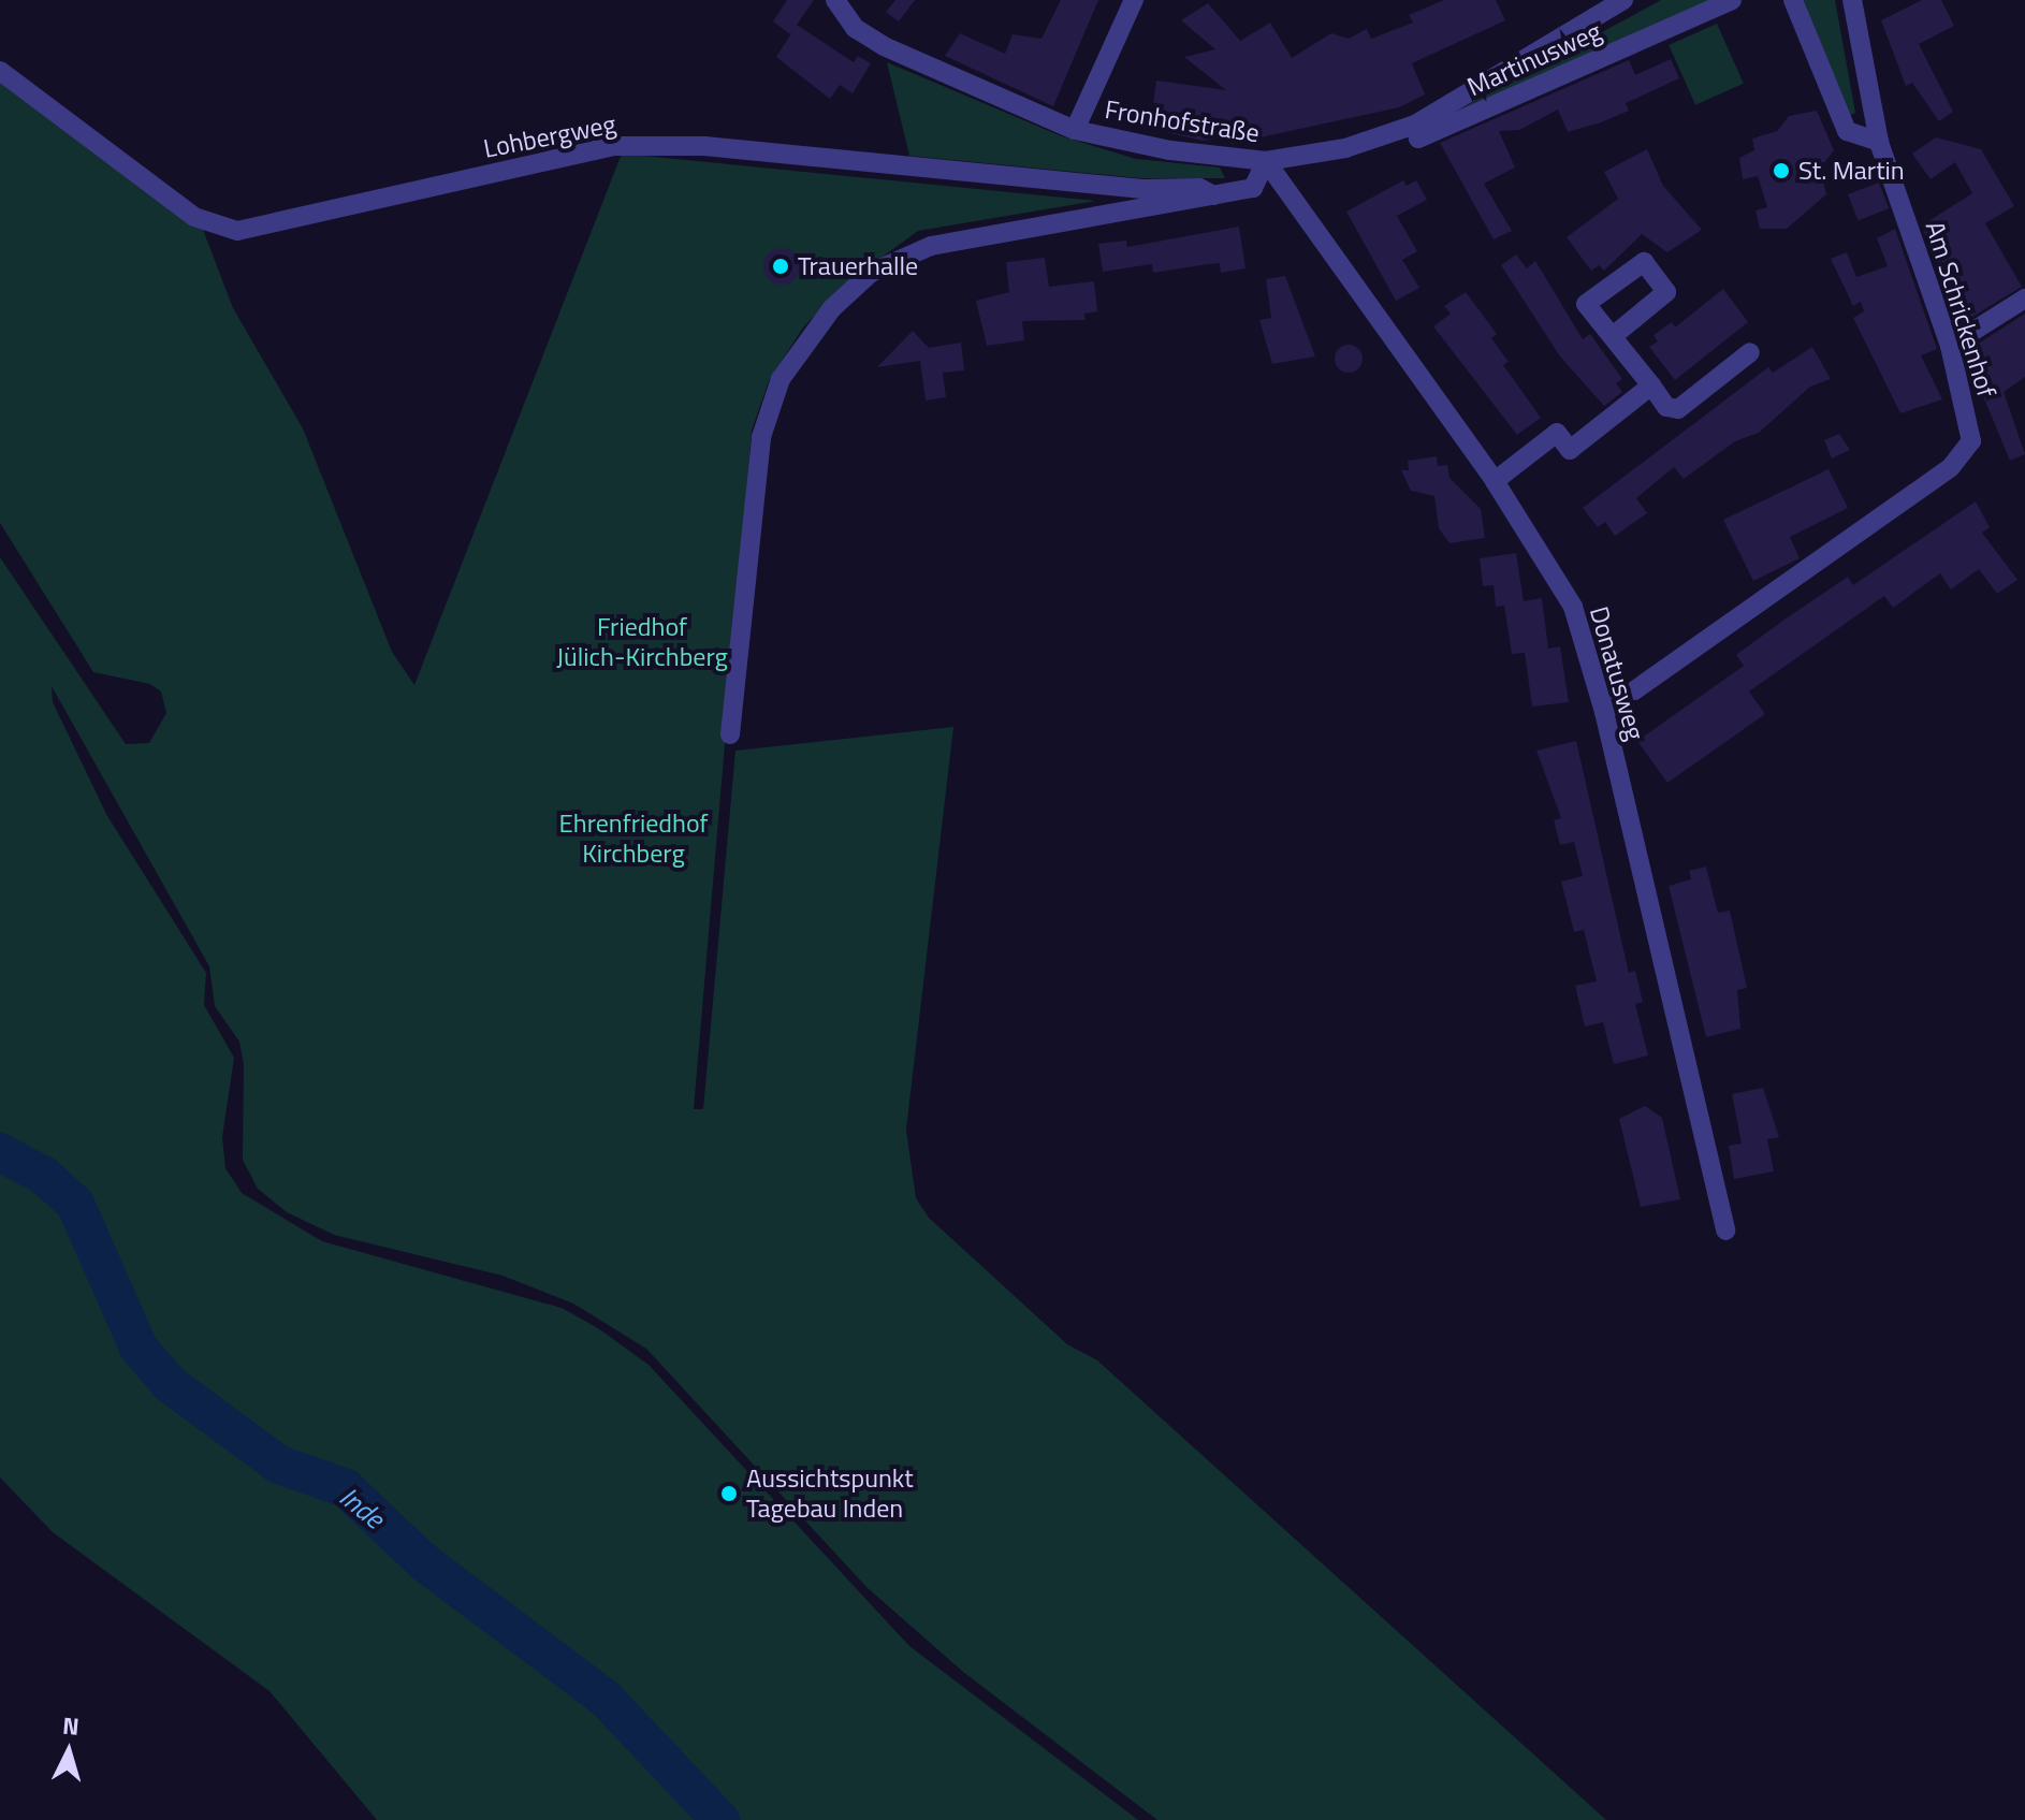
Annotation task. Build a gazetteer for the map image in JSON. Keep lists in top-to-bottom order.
{
  "streets": {
    "street": [
      "Martinusweg",
      "Fronhofstraße",
      "Lohbergweg",
      "Am Schrickenhof",
      "Donatusweg"
    ]
  },
  "crossings": [
    ["Martinusweg", "Fronhofstraße"],
    ["Fronhofstraße", "Lohbergweg"],
    ["Fronhofstraße", "Donatusweg"],
    ["Lohbergweg", "Donatusweg"],
    ["Am Schrickenhof", "Donatusweg"]
  ],
  "water": ["Inde"],
  "parks": ["Friedhof Jülich-Kirchberg", "Ehrenfriedhof Kirchberg"],
  "places": ["St. Martin", "Trauerhalle", "Aussichtspunkt Tagebau Inden"],
  "north": "top"
}
